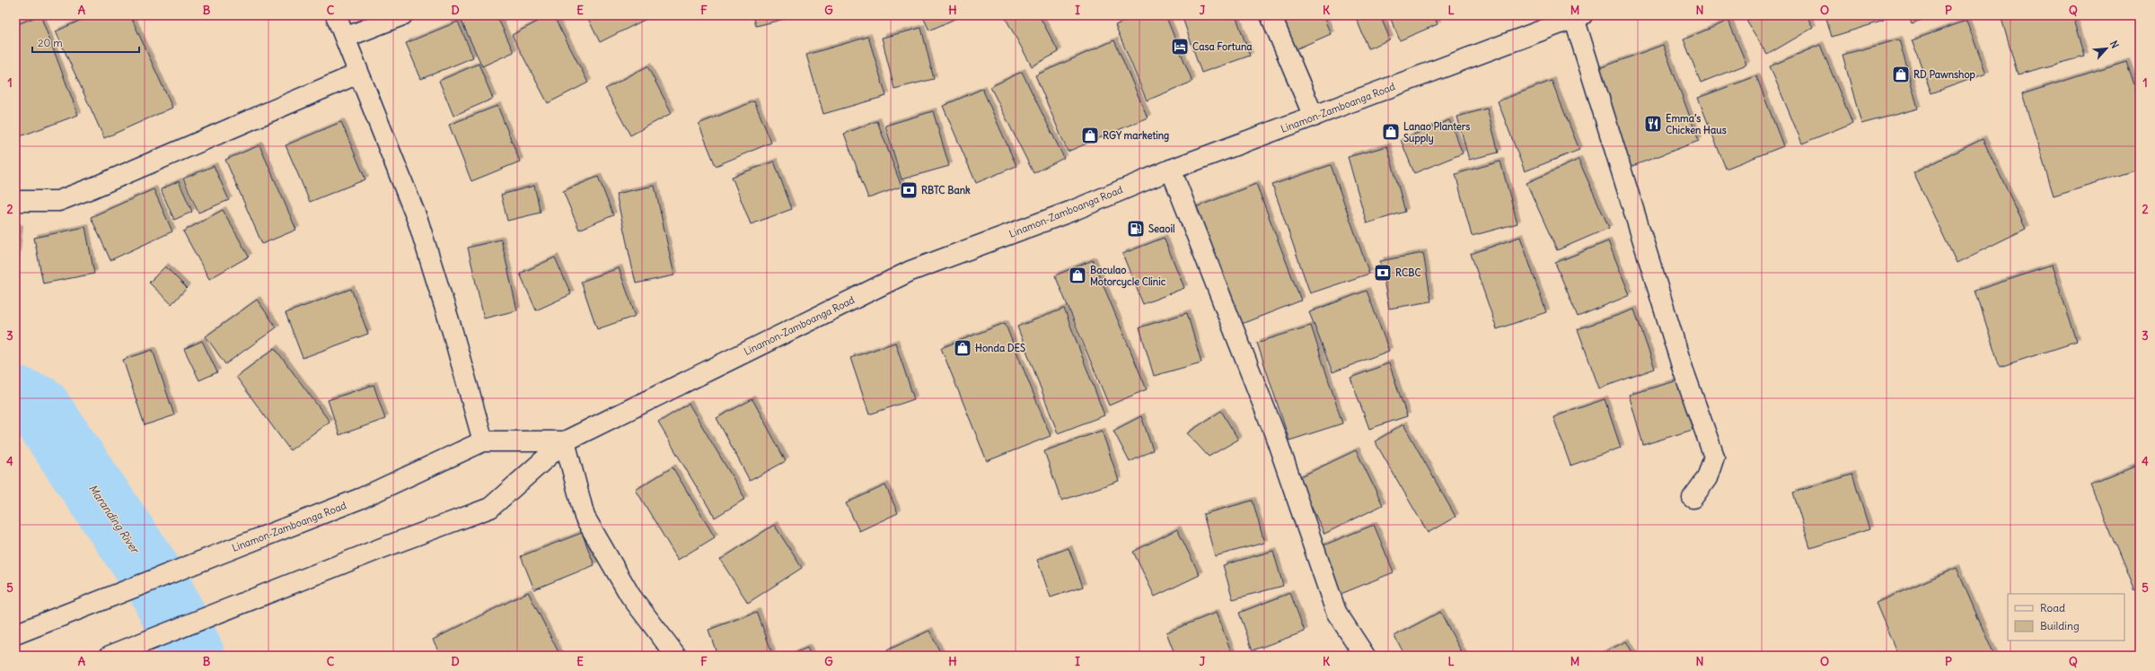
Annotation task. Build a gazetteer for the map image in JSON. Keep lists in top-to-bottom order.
{
  "streets": {
    "main road": ["Linamon-Zamboanga Road"]
  },
  "water": ["Maranding River"],
  "places": {
    "hotel": ["Casa Fortuna"],
    "shop": [
      "RD Pawnshop",
      "Lanao Planters Supply",
      "RGY marketing",
      "Baculao Motorcycle Clinic",
      "Honda DES"
    ],
    "restaurant": ["Emma’s Chicken Haus"],
    "bank": ["RBTC Bank", "RCBC"],
    "fuel station": ["Seaoil"]
  },
  "legend": ["Road", "Building"],
  "scale_bar": "20 m",
  "north": "top right",
  "grid": {
    "columns": [
      "A",
      "B",
      "C",
      "D",
      "E",
      "F",
      "G",
      "H",
      "I",
      "J",
      "K",
      "L",
      "M",
      "N",
      "O",
      "P",
      "Q"
    ],
    "rows": [
      "1",
      "2",
      "3",
      "4",
      "5"
    ]
  }
}
